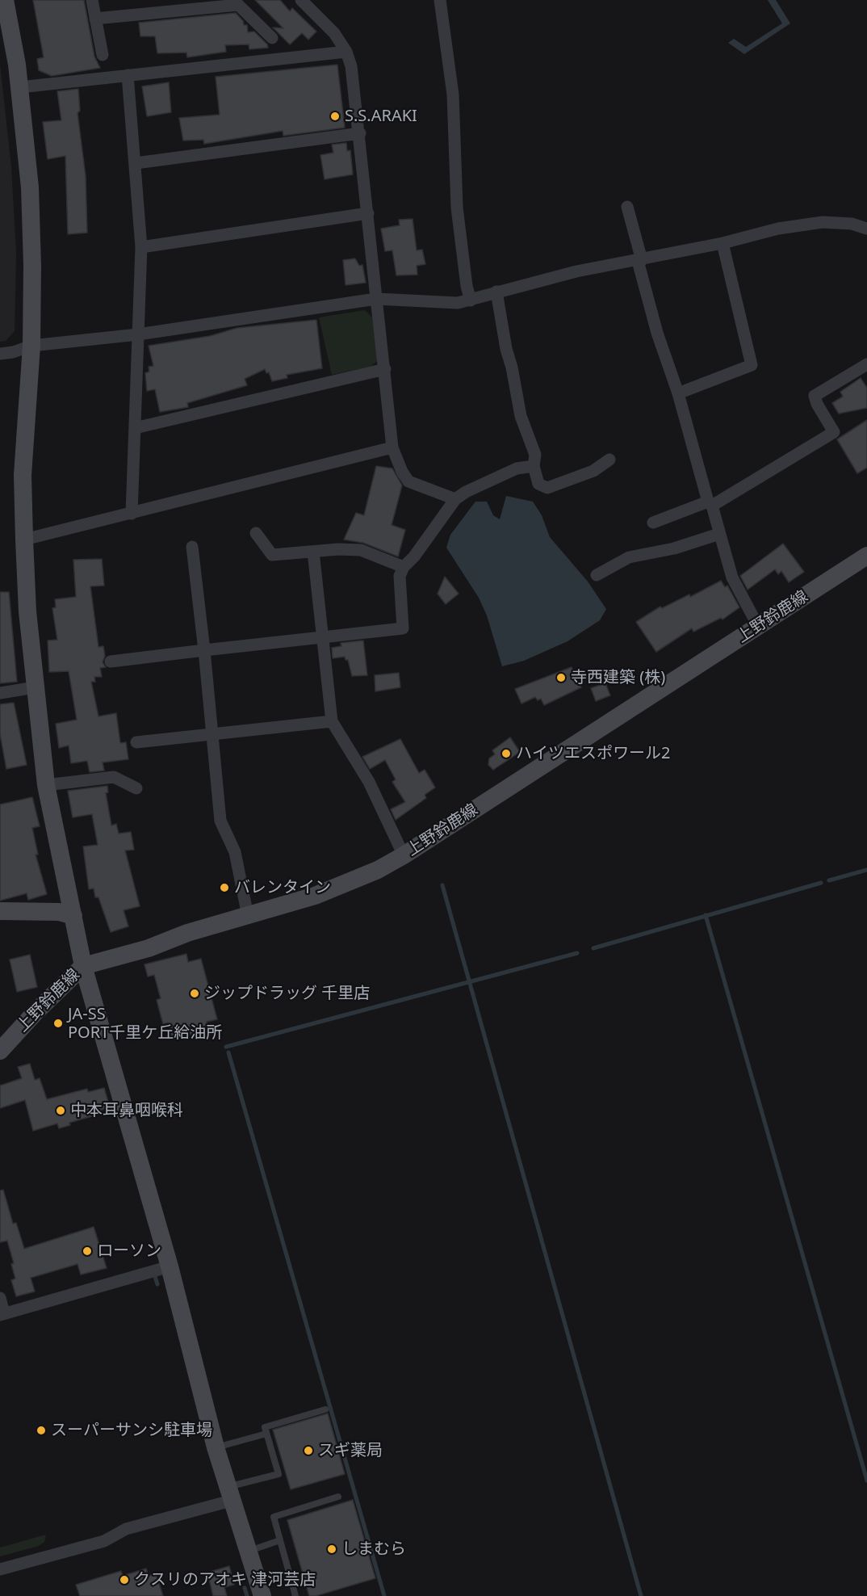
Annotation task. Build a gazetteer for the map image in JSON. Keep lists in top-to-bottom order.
{
  "streets": {
    "street": ["上野鈴鹿線"]
  },
  "places": [
    "S.S.ARAKI",
    "寺西建築 (株)",
    "ハイツエスポワール2",
    "バレンタイン",
    "ジップドラッグ 千里店",
    "JA-SS PORT千里ケ丘給油所",
    "中本耳鼻咽喉科",
    "ローソン",
    "スーパーサンシ駐車場",
    "スギ薬局",
    "しまむら",
    "クスリのアオキ 津河芸店"
  ]
}
